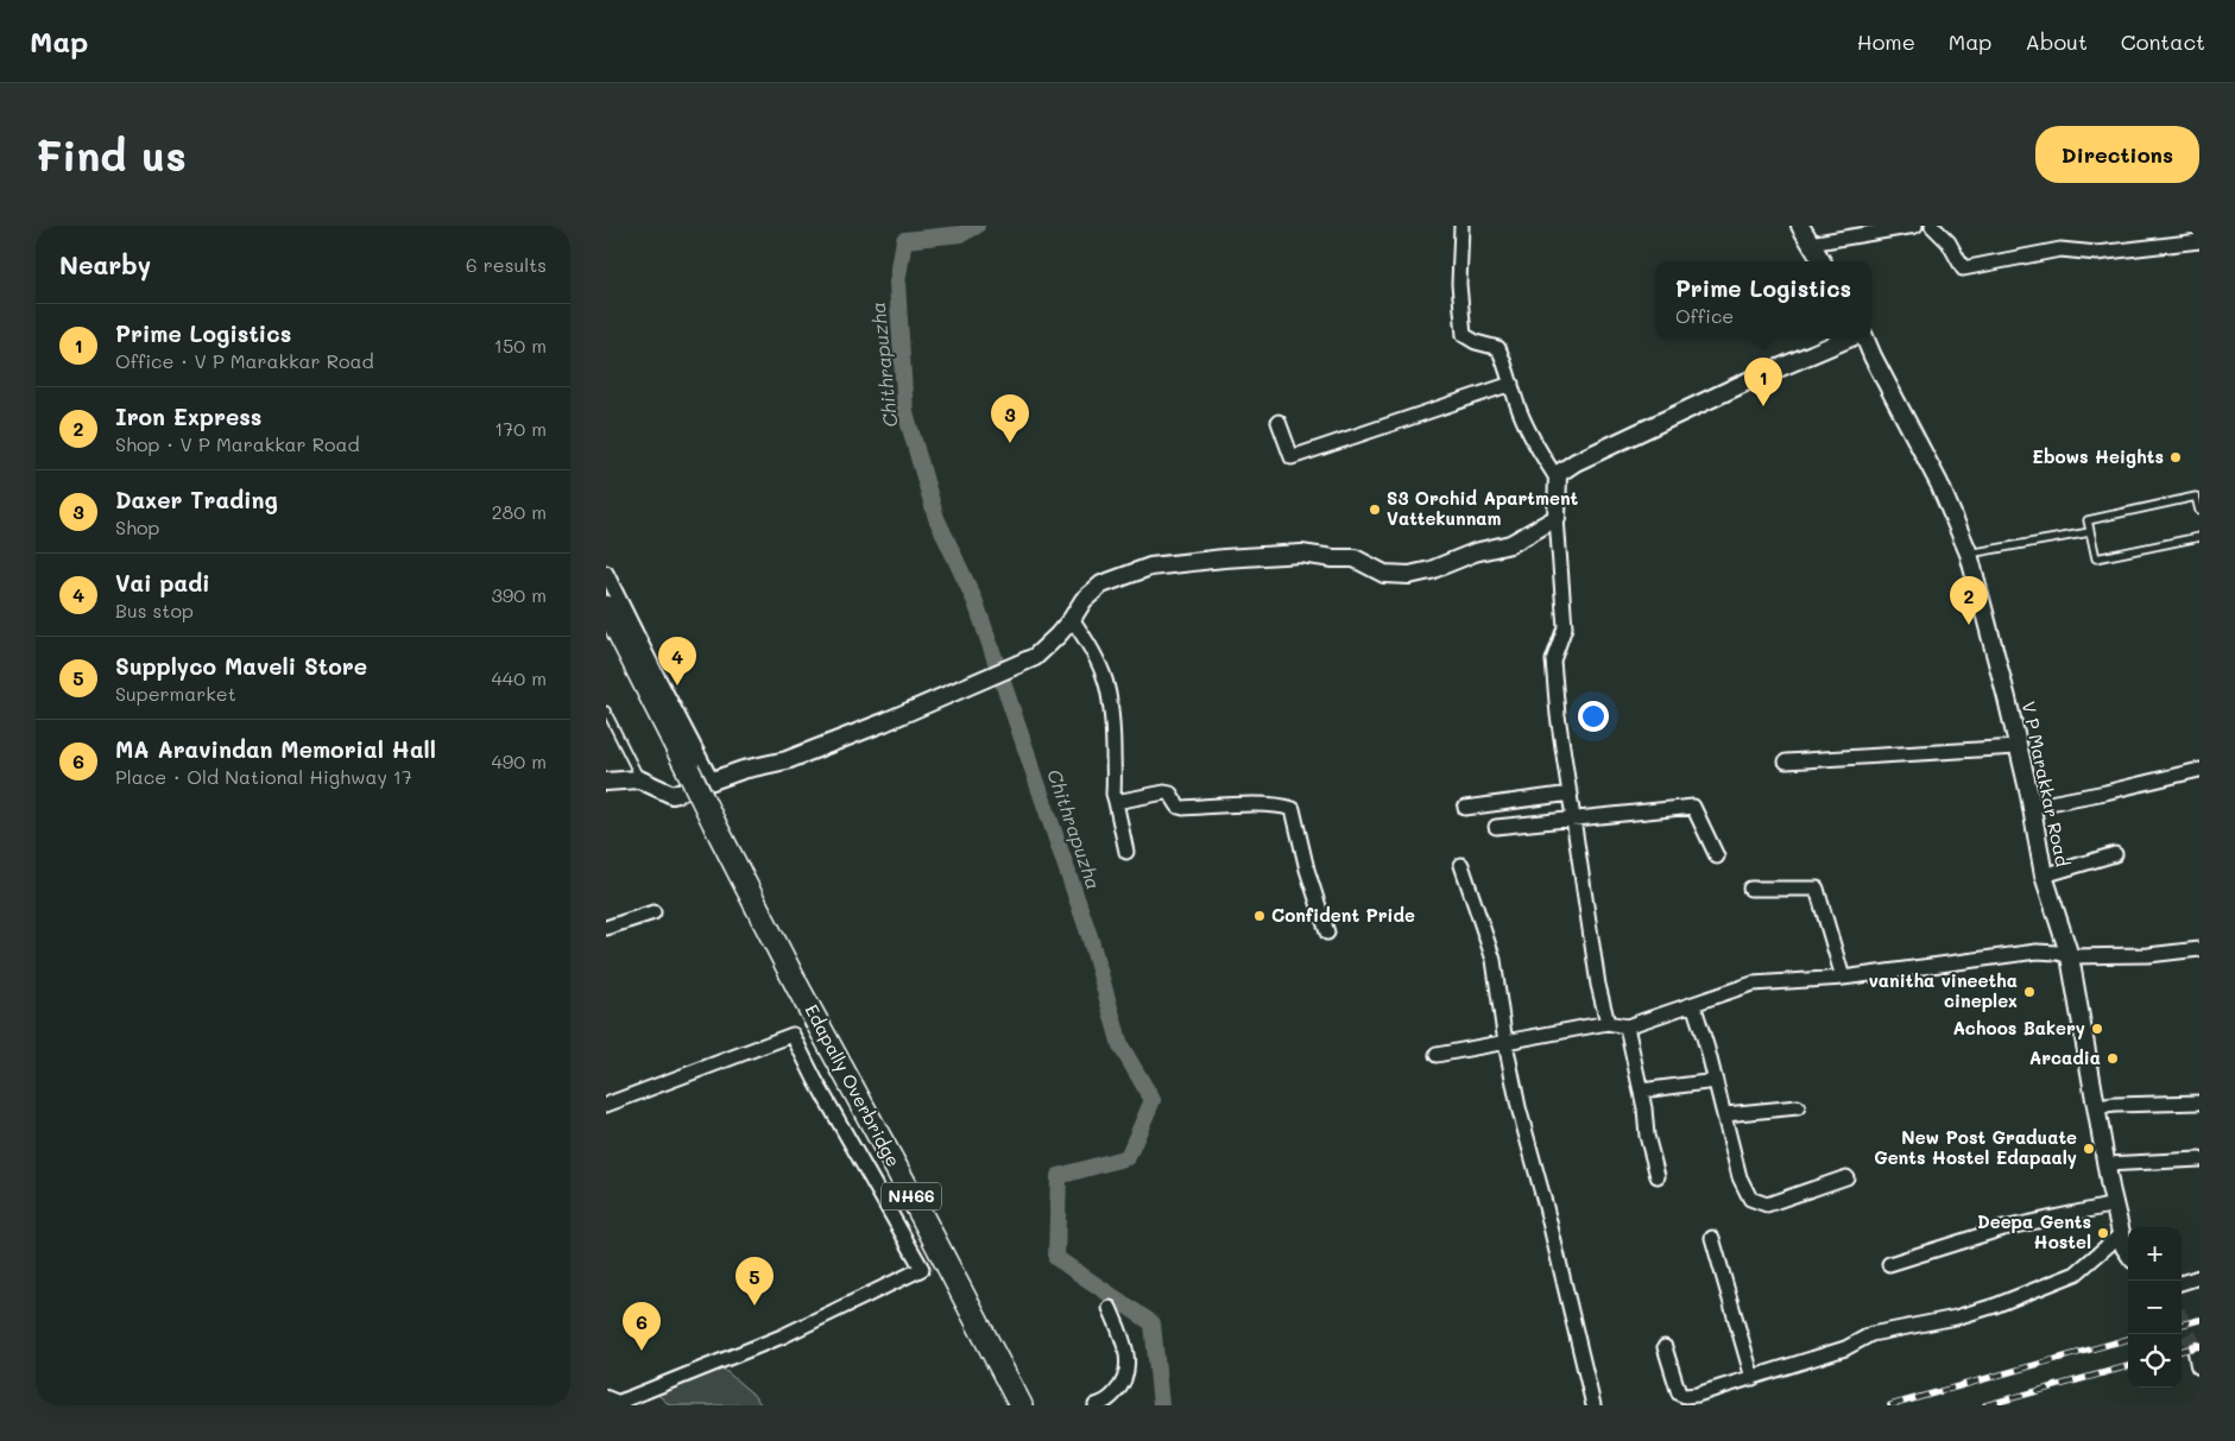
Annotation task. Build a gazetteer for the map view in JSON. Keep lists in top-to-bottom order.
{
  "streets": {
    "highway": ["Edapally Overbridge", "NH66"],
    "street": ["V P Marakkar Road"]
  },
  "water": ["Chithrapuzha"],
  "places": [
    "Ebows Heights",
    "S3 Orchid Apartment Vattekunnam",
    "Confident Pride",
    "vanitha vineetha cineplex",
    "Achoos Bakery",
    "Arcadia",
    "New Post Graduate Gents Hostel Edapaaly",
    "Deepa Gents Hostel"
  ],
  "page": {
    "header": "Map",
    "nav": [
      "Home",
      "Map",
      "About",
      "Contact"
    ],
    "buttons": "Directions",
    "title": "Find us",
    "heading": ["Nearby", "6 results"],
    "popup": ["Prime Logistics", "Office"],
    "list": [
      {
        "mark": "1",
        "name": "Prime Logistics",
        "note": "Office · V P Marakkar Road",
        "value": "150 m"
      },
      {
        "mark": "2",
        "name": "Iron Express",
        "note": "Shop · V P Marakkar Road",
        "value": "170 m"
      },
      {
        "mark": "3",
        "name": "Daxer Trading",
        "note": "Shop",
        "value": "280 m"
      },
      {
        "mark": "4",
        "name": "Vai padi",
        "note": "Bus stop",
        "value": "390 m"
      },
      {
        "mark": "5",
        "name": "Supplyco Maveli Store",
        "note": "Supermarket",
        "value": "440 m"
      },
      {
        "mark": "6",
        "name": "MA Aravindan Memorial Hall",
        "note": "Place · Old National Highway 17",
        "value": "490 m"
      }
    ],
    "pins": [
      "1",
      "3",
      "2",
      "4",
      "5",
      "6"
    ],
    "map_buttons": ["+", "−"]
  }
}
